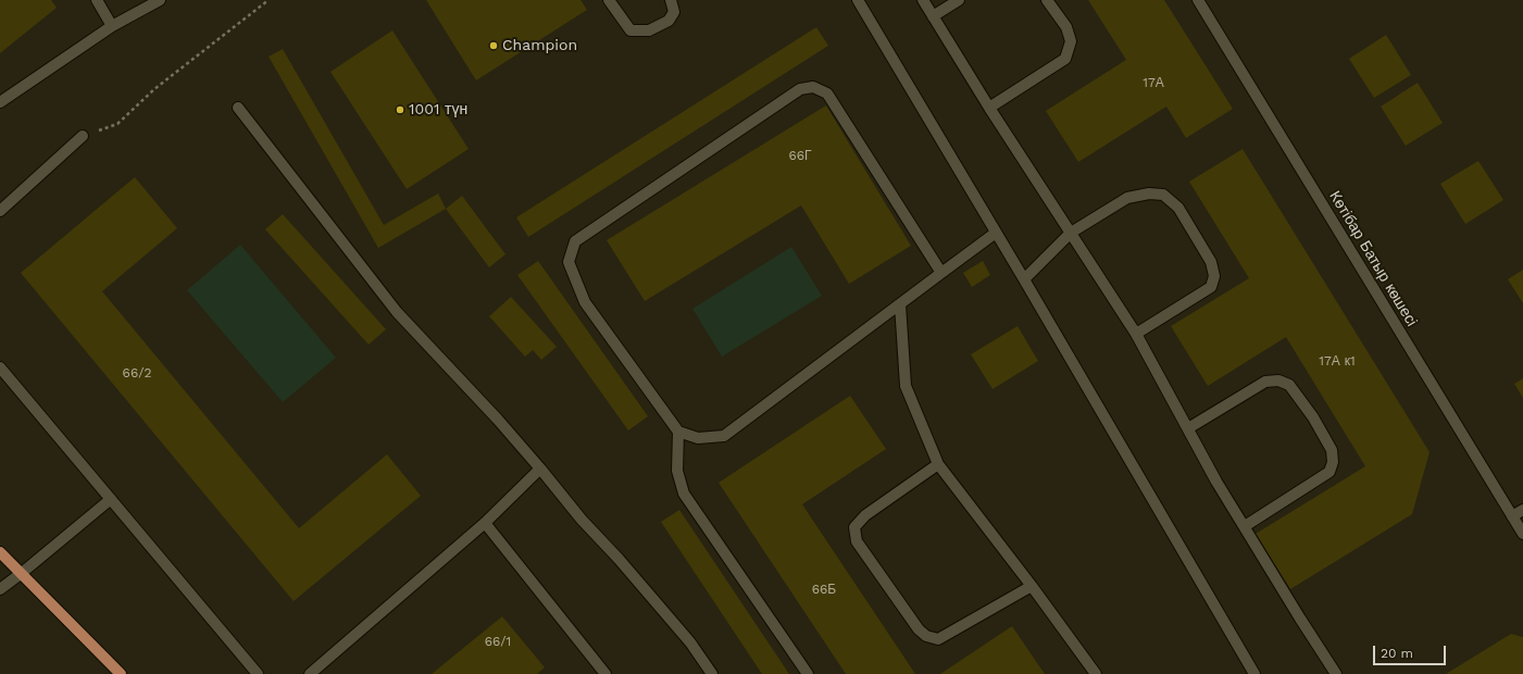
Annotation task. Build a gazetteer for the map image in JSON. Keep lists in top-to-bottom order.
{
  "streets": {
    "street": ["Көтібар Батыр көшесі"]
  },
  "places": ["Champion", "1001 түн"],
  "house_numbers": [
    "17А",
    "66Г",
    "17А к1",
    "66/2",
    "66Б",
    "66/1"
  ],
  "scale_bar": "20 m"
}
